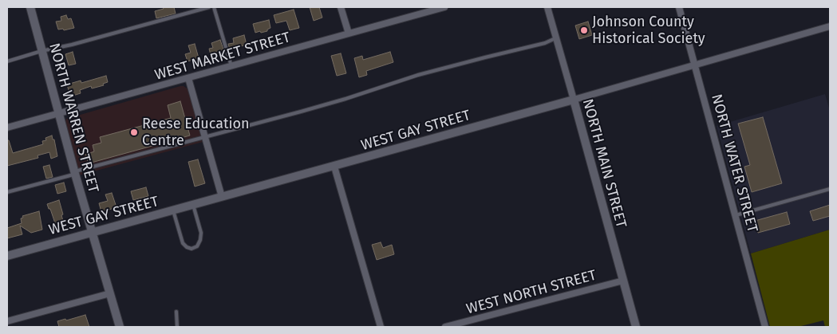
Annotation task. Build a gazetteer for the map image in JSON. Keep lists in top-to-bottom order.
{
  "streets": {
    "street": [
      "WEST MARKET STREET",
      "NORTH WARREN STREET",
      "WEST GAY STREET",
      "NORTH MAIN STREET",
      "NORTH WATER STREET",
      "WEST NORTH STREET"
    ]
  },
  "crossings": [
    ["WEST MARKET STREET", "NORTH WARREN STREET"],
    ["NORTH WARREN STREET", "WEST GAY STREET"],
    ["WEST GAY STREET", "NORTH MAIN STREET"],
    ["WEST GAY STREET", "NORTH WATER STREET"],
    ["NORTH MAIN STREET", "WEST NORTH STREET"]
  ],
  "places": ["Johnson County Historical Society", "Reese Education Centre"]
}
